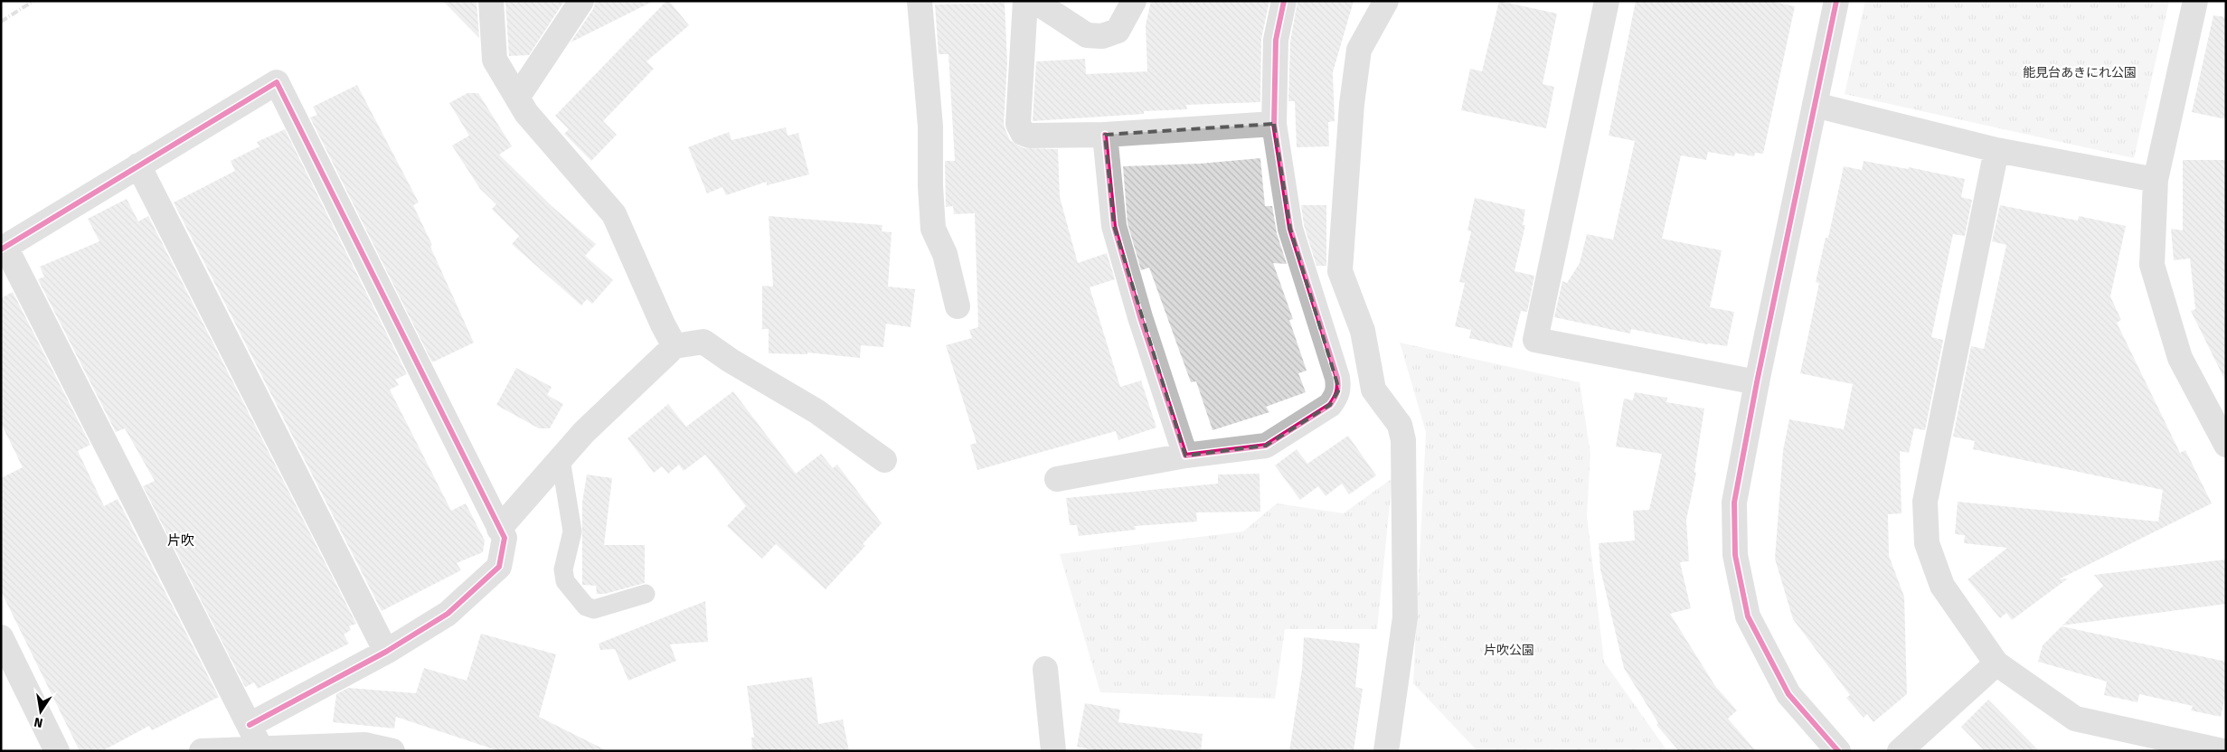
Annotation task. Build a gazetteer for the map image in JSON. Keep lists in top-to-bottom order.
{
  "districts": ["片吹"],
  "parks": ["能見台あきにれ公園", "片吹公園"],
  "north": "bottom"
}
